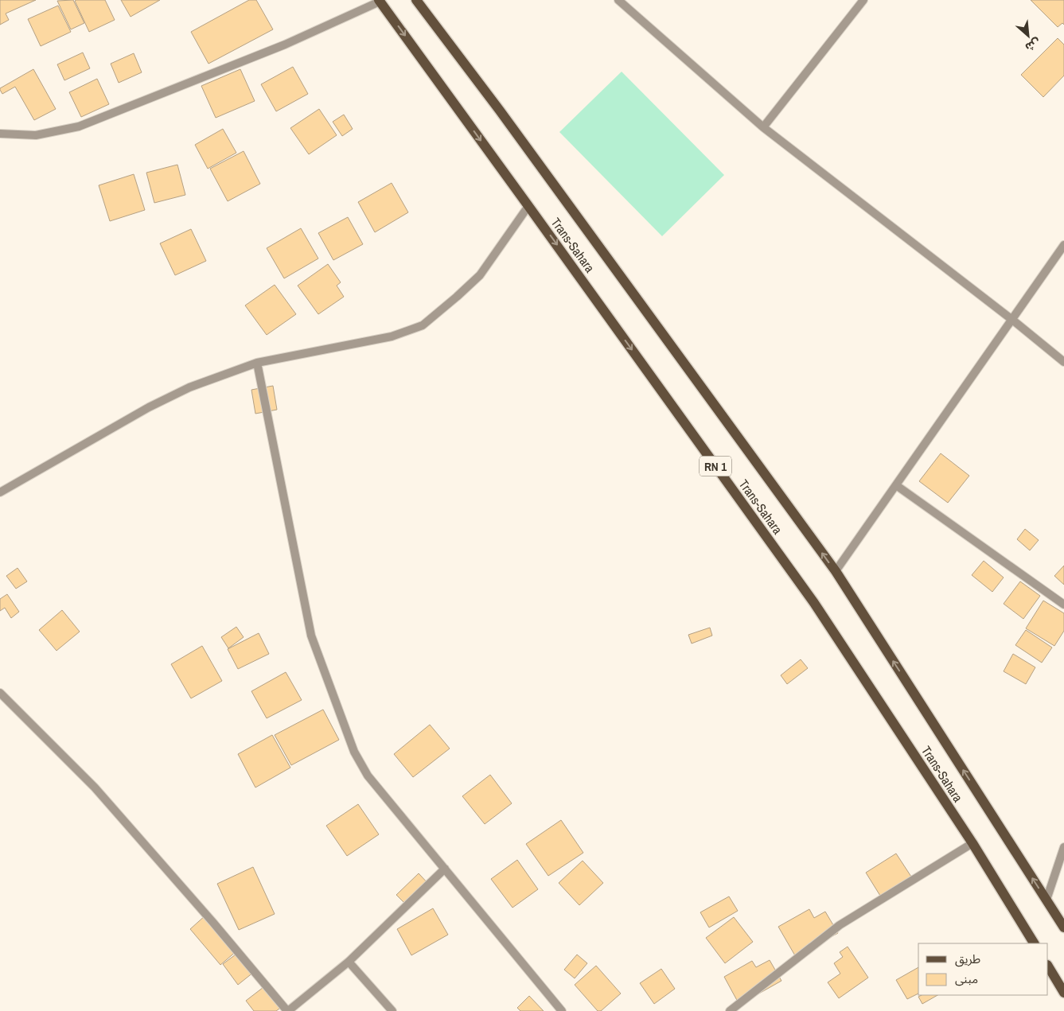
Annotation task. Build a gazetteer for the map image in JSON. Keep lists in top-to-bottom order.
{
  "streets": {
    "main road": ["Trans-Sahara", "RN 1"]
  },
  "legend": ["طريق", "مبنى"],
  "north": "bottom right"
}
